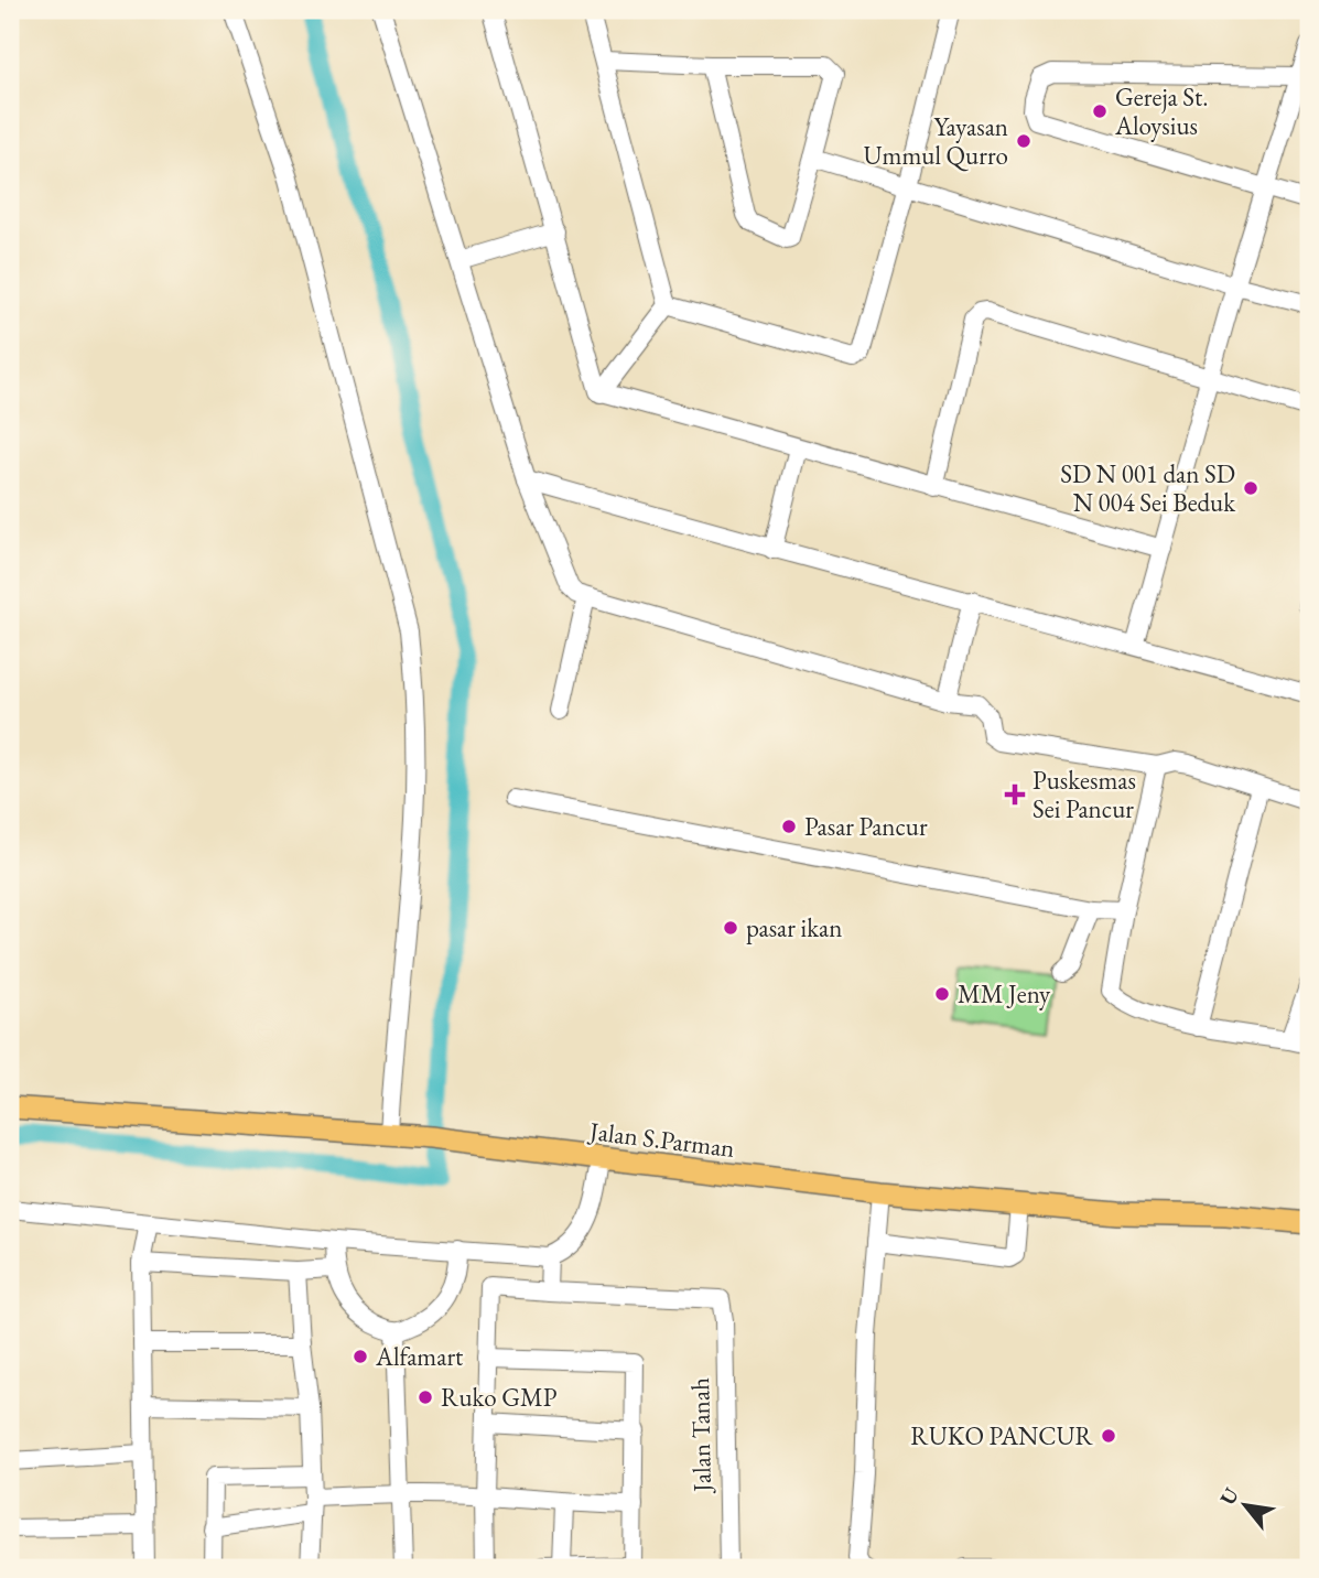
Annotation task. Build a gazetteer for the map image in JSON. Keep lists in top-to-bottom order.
{
  "streets": {
    "main road": ["Jalan S.Parman"],
    "street": ["Jalan Tanah"]
  },
  "places": {
    "other": [
      "Gereja St. Aloysius",
      "Yayasan Ummul Qurro",
      "SD N 001 dan SD N 004 Sei Beduk",
      "Pasar Pancur",
      "pasar ikan",
      "MM Jeny",
      "Alfamart",
      "Ruko GMP",
      "RUKO PANCUR"
    ],
    "health": ["Puskesmas Sei Pancur"]
  },
  "north": "top left"
}
